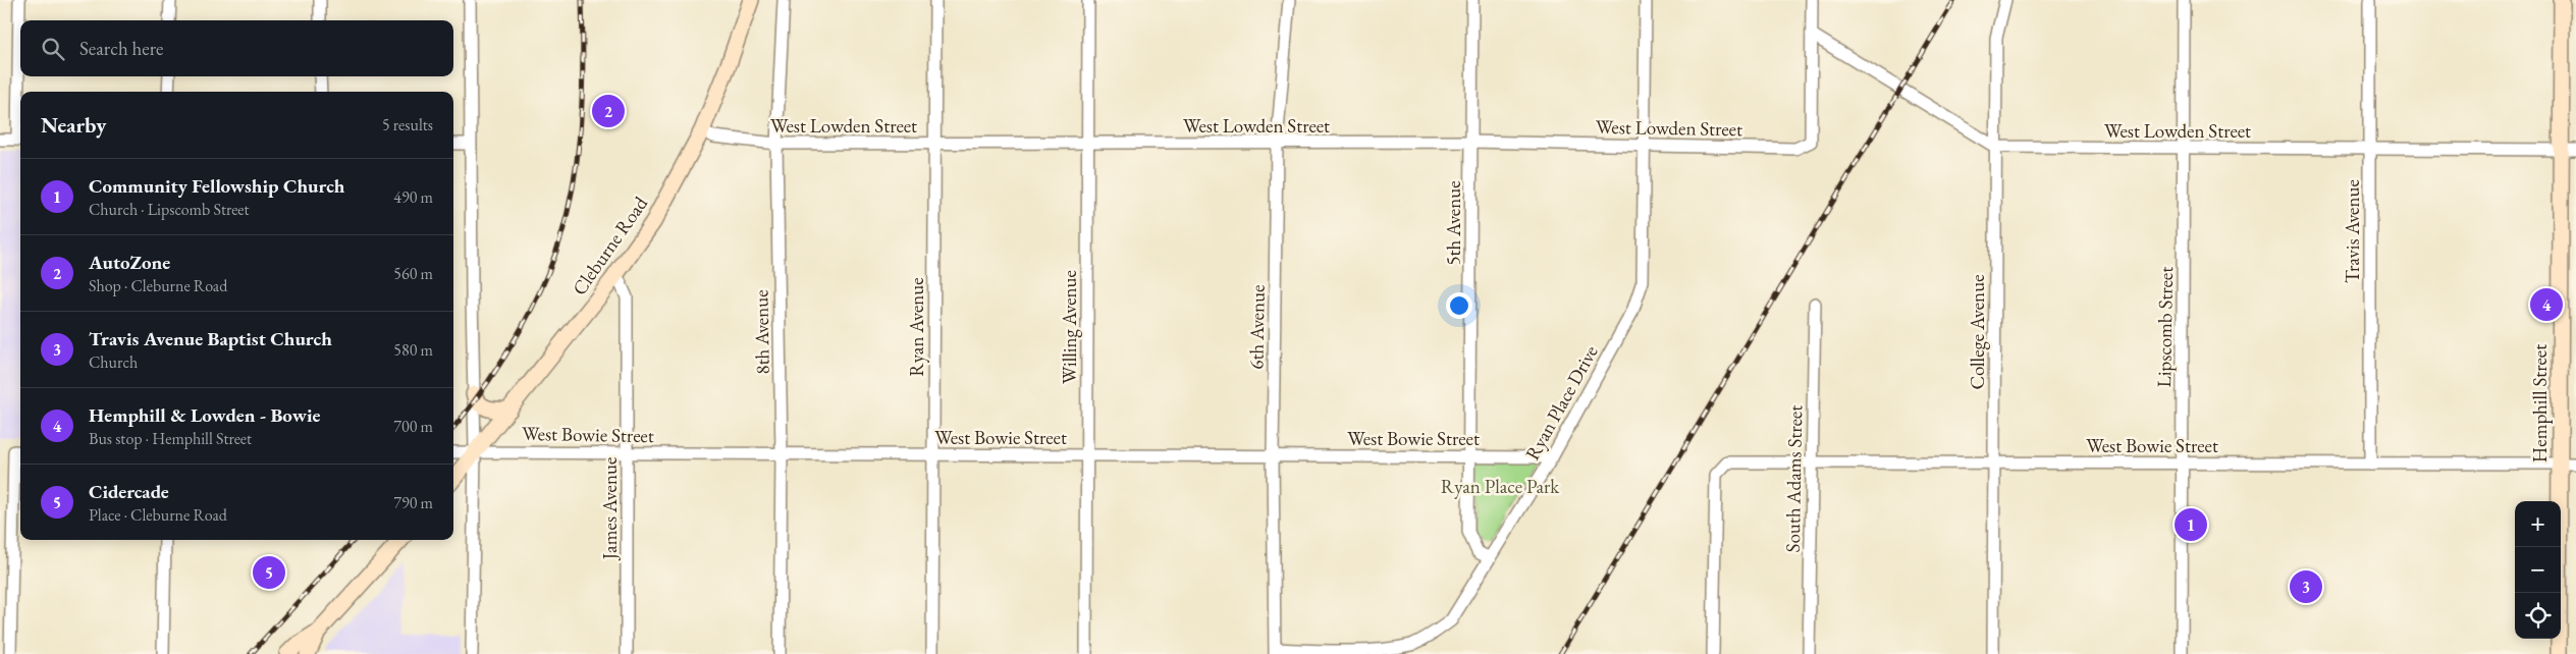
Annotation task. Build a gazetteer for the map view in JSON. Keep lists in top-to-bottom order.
{
  "streets": {
    "main road": ["Cleburne Road", "Hemphill Street"],
    "street": [
      "West Lowden Street",
      "5th Avenue",
      "Travis Avenue",
      "Ryan Avenue",
      "Willing Avenue",
      "6th Avenue",
      "Lipscomb Street",
      "8th Avenue",
      "College Avenue",
      "Ryan Place Drive",
      "West Bowie Street",
      "South Adams Street",
      "James Avenue"
    ]
  },
  "crossings": [
    ["West Lowden Street", "5th Avenue"],
    ["West Lowden Street", "Travis Avenue"],
    ["West Lowden Street", "Cleburne Road"],
    ["West Lowden Street", "Ryan Avenue"],
    ["West Lowden Street", "Willing Avenue"],
    ["West Lowden Street", "6th Avenue"],
    ["West Lowden Street", "Lipscomb Street"],
    ["West Lowden Street", "8th Avenue"],
    ["West Lowden Street", "College Avenue"],
    ["West Lowden Street", "Ryan Place Drive"],
    ["West Lowden Street", "Hemphill Street"],
    ["5th Avenue", "Ryan Place Drive"],
    ["5th Avenue", "West Bowie Street"],
    ["Travis Avenue", "West Bowie Street"],
    ["Cleburne Road", "West Bowie Street"],
    ["Cleburne Road", "James Avenue"],
    ["Ryan Avenue", "West Bowie Street"],
    ["Willing Avenue", "West Bowie Street"],
    ["6th Avenue", "Ryan Place Drive"],
    ["6th Avenue", "West Bowie Street"],
    ["Lipscomb Street", "West Bowie Street"],
    ["8th Avenue", "West Bowie Street"],
    ["College Avenue", "West Bowie Street"],
    ["Ryan Place Drive", "West Bowie Street"],
    ["Hemphill Street", "West Bowie Street"],
    ["West Bowie Street", "South Adams Street"],
    ["West Bowie Street", "James Avenue"]
  ],
  "parks": ["Ryan Place Park"],
  "page": {
    "search": "Search here",
    "heading": ["Nearby", "5 results"],
    "pins": [
      "2",
      "4",
      "1",
      "5",
      "3"
    ],
    "list": [
      {
        "mark": "1",
        "name": "Community Fellowship Church",
        "note": "Church · Lipscomb Street",
        "value": "490 m"
      },
      {
        "mark": "2",
        "name": "AutoZone",
        "note": "Shop · Cleburne Road",
        "value": "560 m"
      },
      {
        "mark": "3",
        "name": "Travis Avenue Baptist Church",
        "note": "Church",
        "value": "580 m"
      },
      {
        "mark": "4",
        "name": "Hemphill & Lowden - Bowie",
        "note": "Bus stop · Hemphill Street",
        "value": "700 m"
      },
      {
        "mark": "5",
        "name": "Cidercade",
        "note": "Place · Cleburne Road",
        "value": "790 m"
      }
    ],
    "map_buttons": ["+", "−"]
  }
}
